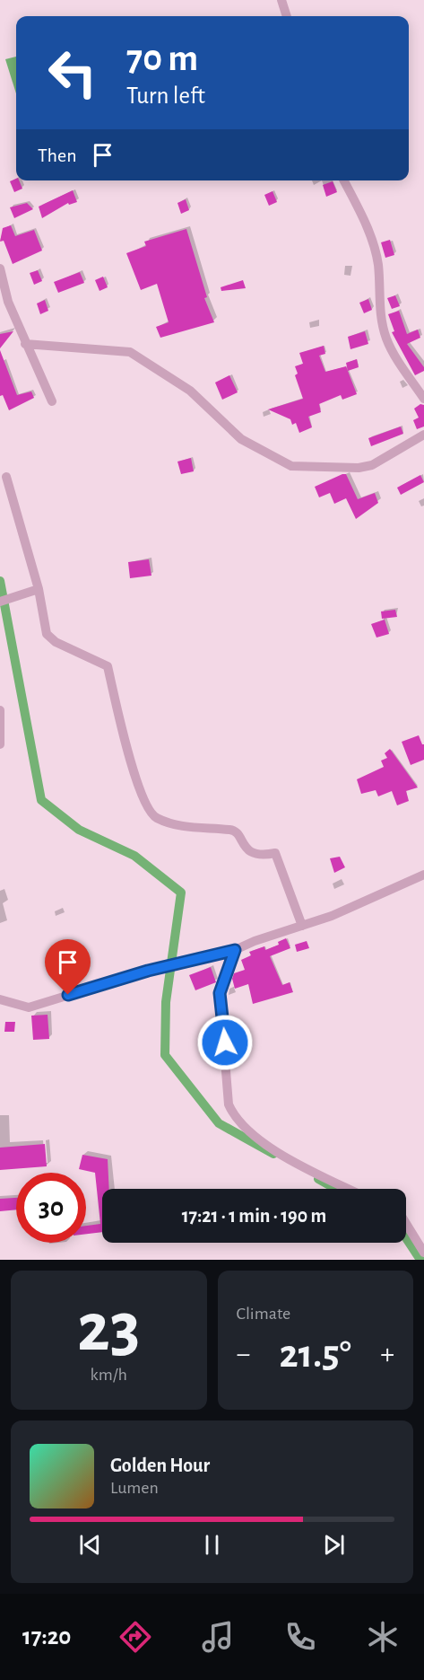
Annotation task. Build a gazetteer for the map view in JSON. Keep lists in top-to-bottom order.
{
  "page": {
    "turn": ["70 m", "Turn left"],
    "then": "Then",
    "limit": "30",
    "trip": "17:21 · 1 min · 190 m",
    "tile": [
      ["23", "km/h"],
      "Climate"
    ],
    "heat": ["−", "21.5°", "+"],
    "song": ["Golden Hour", "Lumen"],
    "tabs": "17:20"
  }
}
